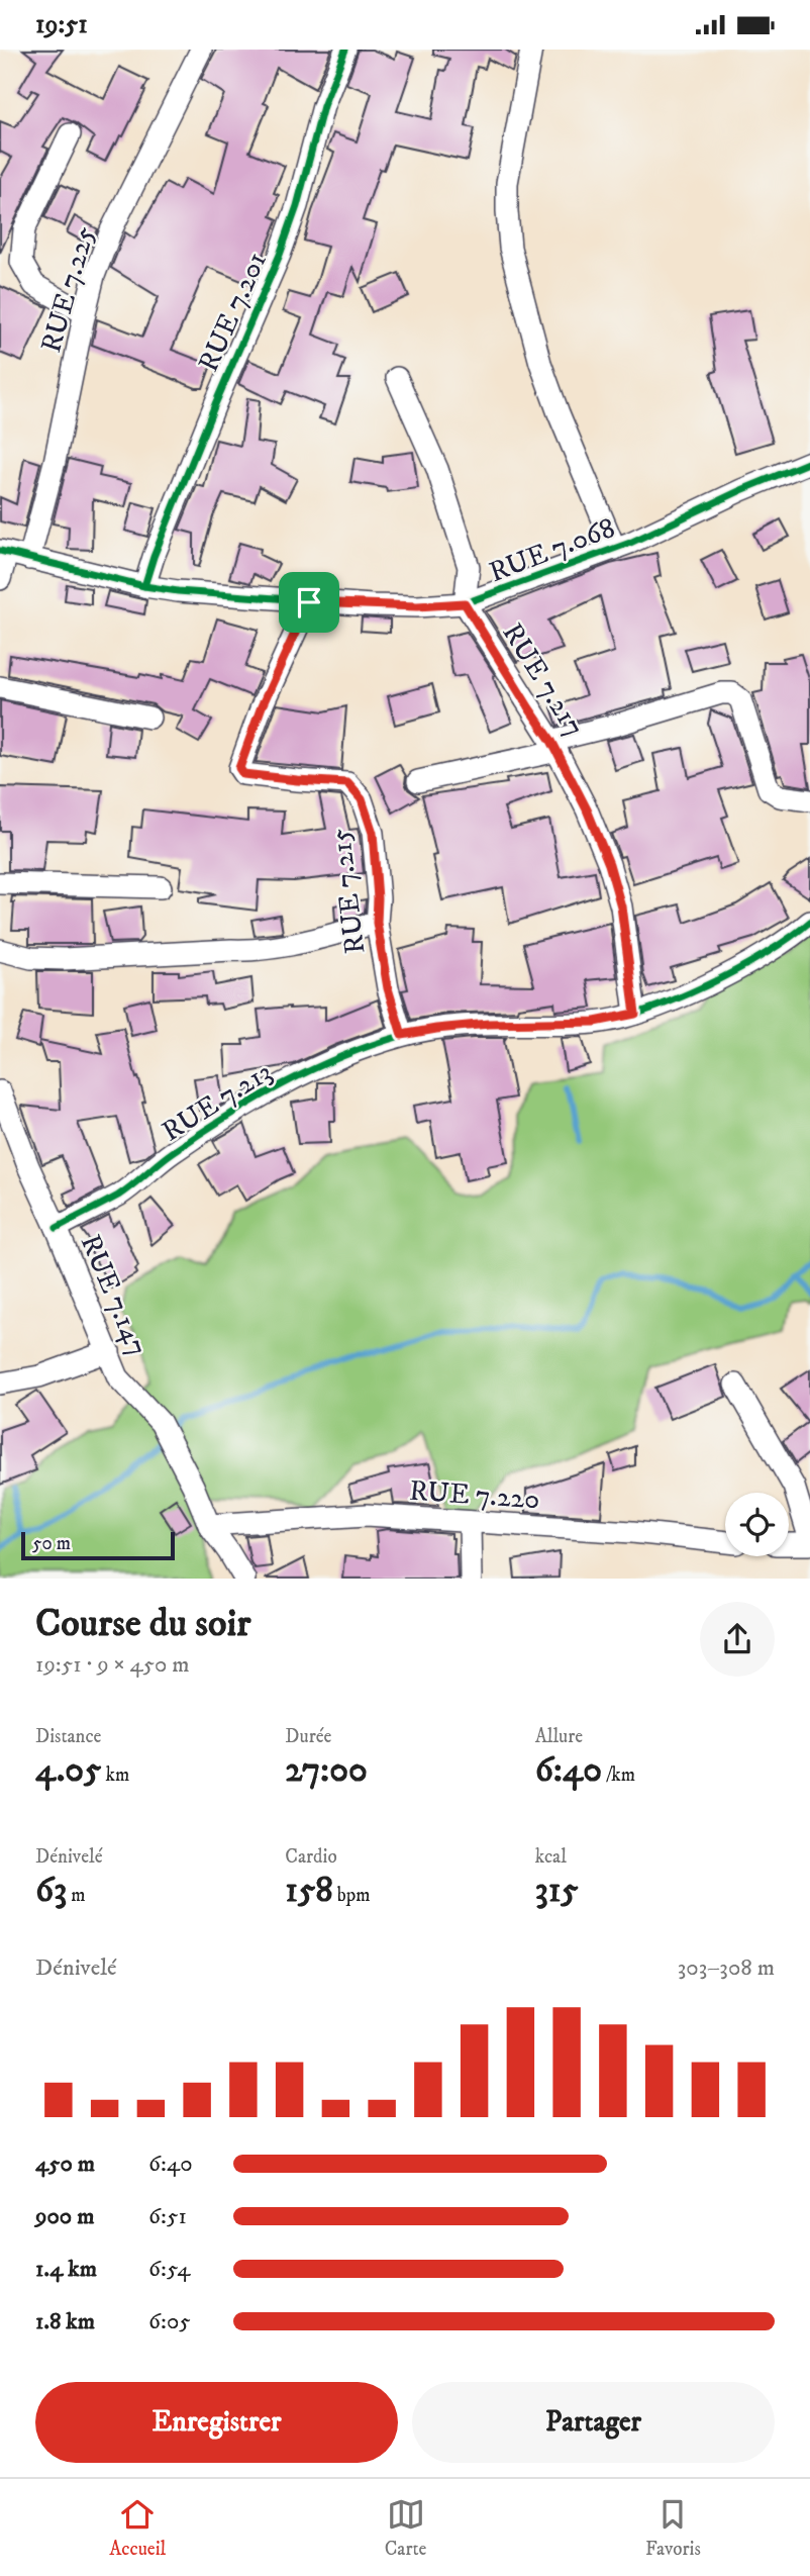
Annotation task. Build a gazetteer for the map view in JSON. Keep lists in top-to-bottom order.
{
  "streets": {
    "street": [
      "RUE 7.225",
      "RUE 7.201",
      "RUE 7.068",
      "RUE 7.217",
      "RUE 7.215",
      "RUE 7.213",
      "RUE 7.147",
      "RUE 7.220"
    ]
  },
  "crossings": [
    ["RUE 7.225", "RUE 7.068"],
    ["RUE 7.201", "RUE 7.068"],
    ["RUE 7.068", "RUE 7.217"],
    ["RUE 7.068", "RUE 7.215"],
    ["RUE 7.217", "RUE 7.213"],
    ["RUE 7.215", "RUE 7.213"],
    ["RUE 7.213", "RUE 7.147"],
    ["RUE 7.147", "RUE 7.220"]
  ],
  "scale_bar": "50 m",
  "page": {
    "status": "19:51",
    "scale": "50 m",
    "heading": ["Course du soir", "19:51 · 9 × 450 m"],
    "stats": [
      ["Distance", "4.05 km"],
      ["Durée", "27:00"],
      ["Allure", "6:40 /km"],
      ["Dénivelé", "63 m"],
      ["Cardio", "158 bpm"],
      ["kcal", "315"]
    ],
    "chart": ["Dénivelé", "303–308 m"],
    "list": [
      {
        "name": "450 m",
        "note": "6:40"
      },
      {
        "name": "900 m",
        "note": "6:51"
      },
      {
        "name": "1.4 km",
        "note": "6:54"
      },
      {
        "name": "1.8 km",
        "note": "6:05"
      }
    ],
    "buttons": ["Enregistrer", "Partager"],
    "tabs": ["Accueil", "Carte", "Favoris"]
  }
}
